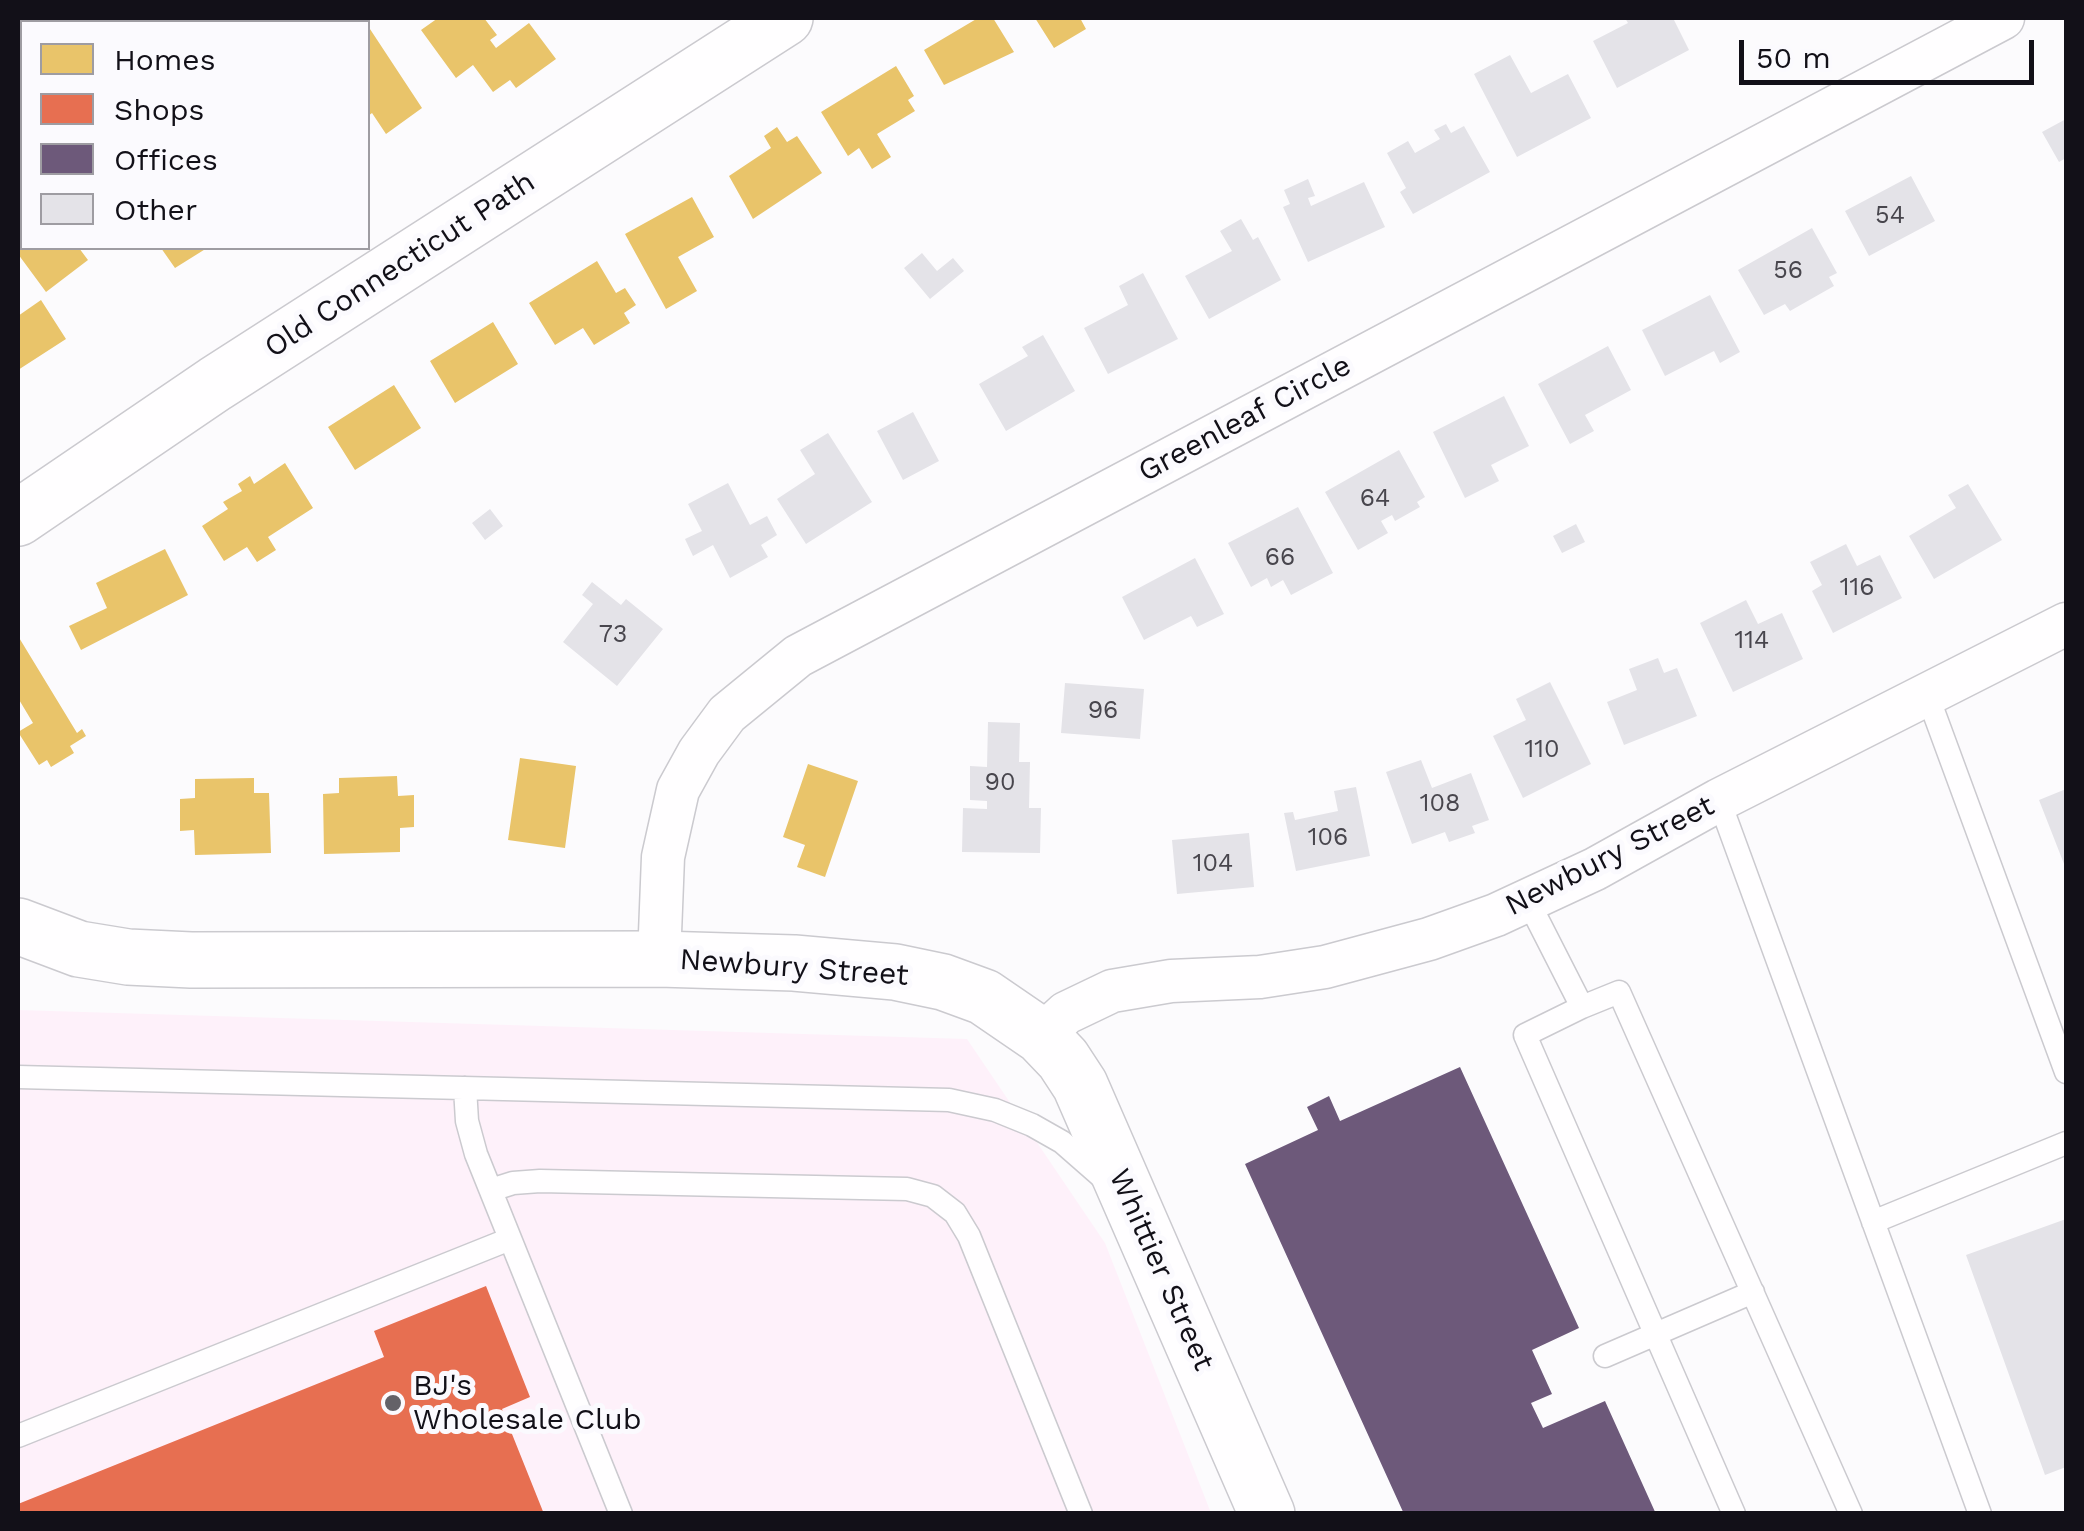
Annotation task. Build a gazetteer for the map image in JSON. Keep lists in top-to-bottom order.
{
  "streets": {
    "street": [
      "Old Connecticut Path",
      "Greenleaf Circle",
      "Newbury Street",
      "Whittier Street"
    ]
  },
  "crossings": [
    ["Greenleaf Circle", "Newbury Street"],
    ["Newbury Street", "Whittier Street"]
  ],
  "places": ["BJ's Wholesale Club"],
  "house_numbers": [
    "54",
    "56",
    "64",
    "66",
    "116",
    "73",
    "114",
    "96",
    "110",
    "90",
    "108",
    "106",
    "104"
  ],
  "legend": [
    "Homes",
    "Shops",
    "Offices",
    "Other"
  ],
  "scale_bar": "50 m"
}
